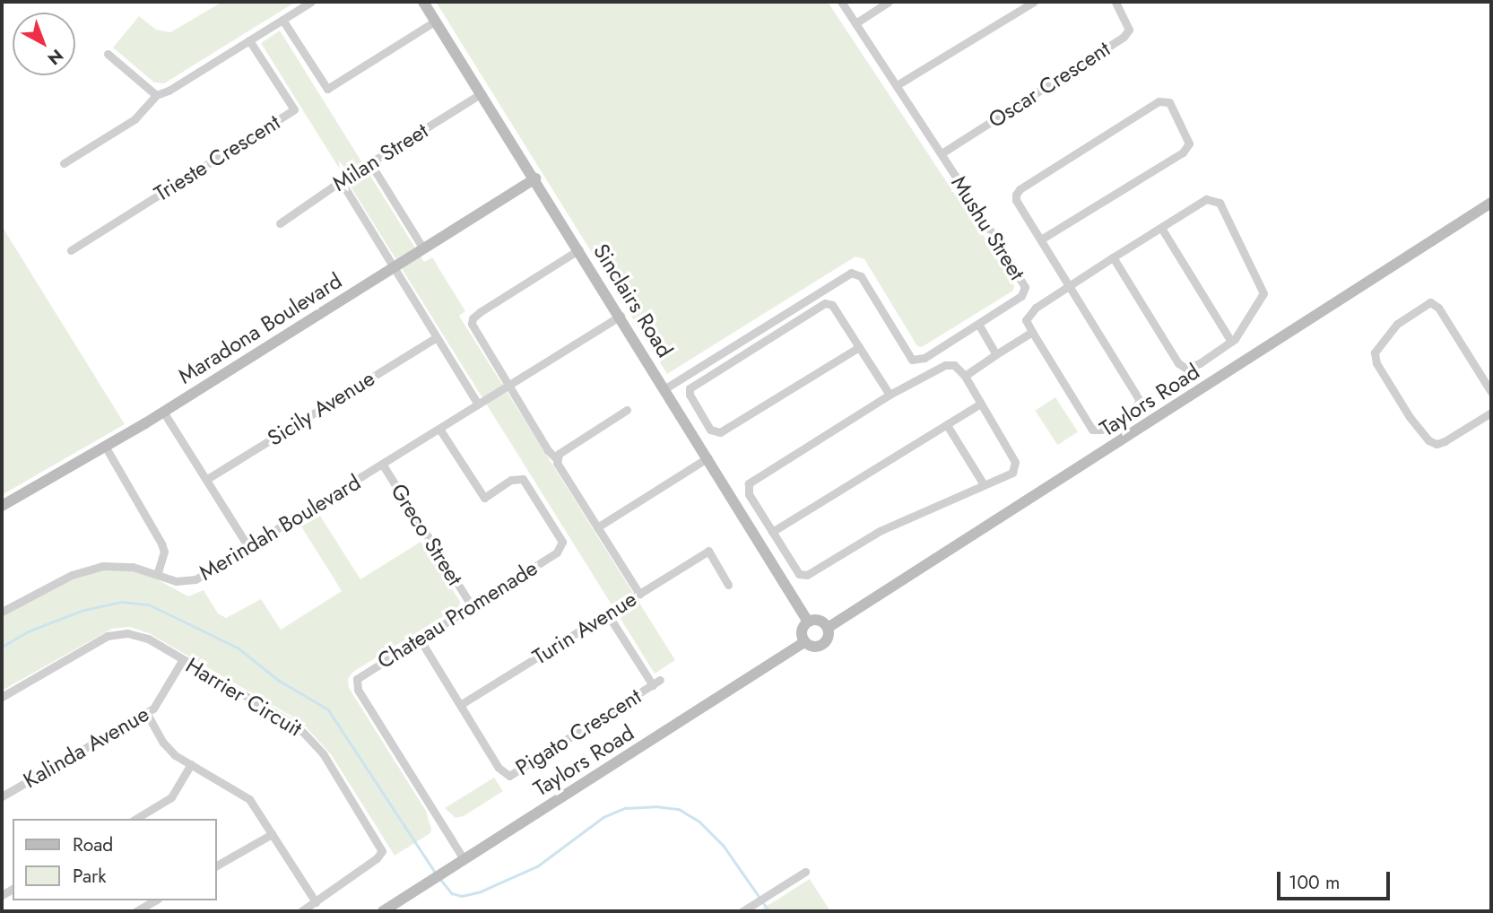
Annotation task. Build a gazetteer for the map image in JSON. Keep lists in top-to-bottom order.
{
  "streets": {
    "street": [
      "Oscar Crescent",
      "Milan Street",
      "Trieste Crescent",
      "Mushu Street",
      "Sinclairs Road",
      "Maradona Boulevard",
      "Taylors Road",
      "Sicily Avenue",
      "Merindah Boulevard",
      "Greco Street",
      "Chateau Promenade",
      "Turin Avenue",
      "Harrier Circuit",
      "Pigato Crescent",
      "Kalinda Avenue"
    ]
  },
  "crossings": [
    ["Oscar Crescent", "Mushu Street"],
    ["Milan Street", "Sinclairs Road"],
    ["Mushu Street", "Sinclairs Road"],
    ["Sinclairs Road", "Maradona Boulevard"],
    ["Sinclairs Road", "Taylors Road"],
    ["Sinclairs Road", "Merindah Boulevard"],
    ["Taylors Road", "Chateau Promenade"],
    ["Merindah Boulevard", "Greco Street"],
    ["Merindah Boulevard", "Chateau Promenade"],
    ["Greco Street", "Chateau Promenade"],
    ["Chateau Promenade", "Pigato Crescent"],
    ["Turin Avenue", "Pigato Crescent"],
    ["Harrier Circuit", "Kalinda Avenue"]
  ],
  "legend": ["Road", "Park"],
  "scale_bar": "100 m",
  "north": "bottom right"
}
